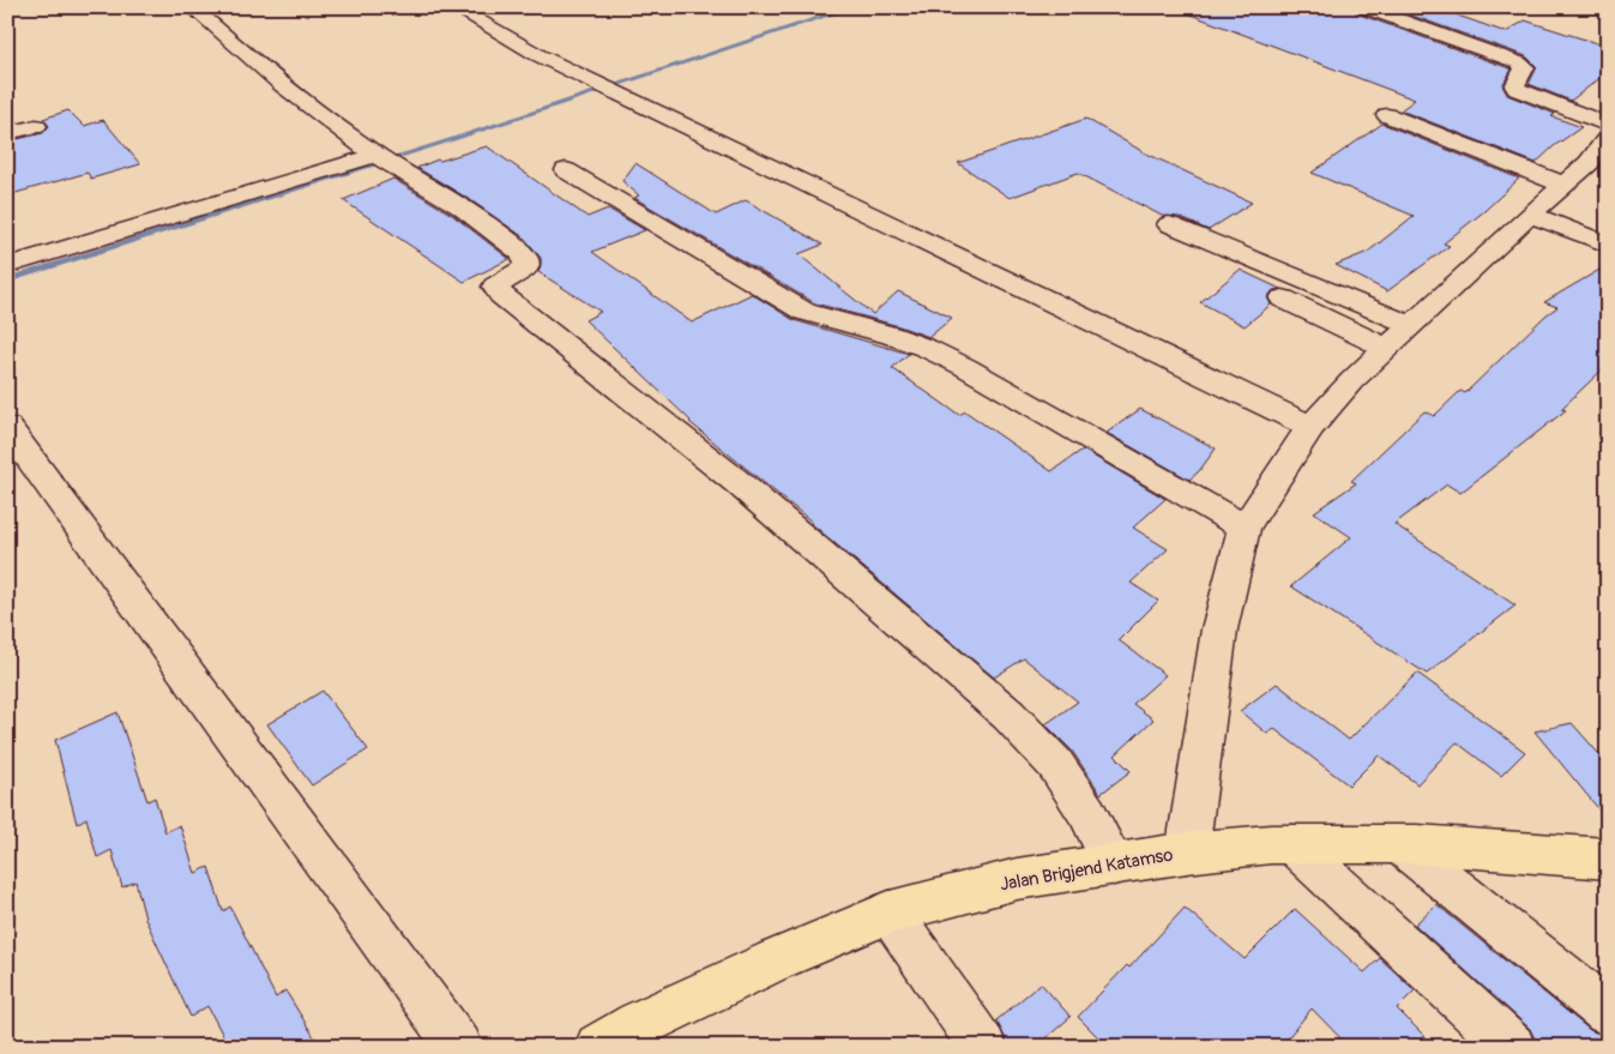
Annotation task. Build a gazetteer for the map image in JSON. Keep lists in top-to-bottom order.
{
  "streets": {
    "highway": ["Jalan Brigjend Katamso"]
  }
}
